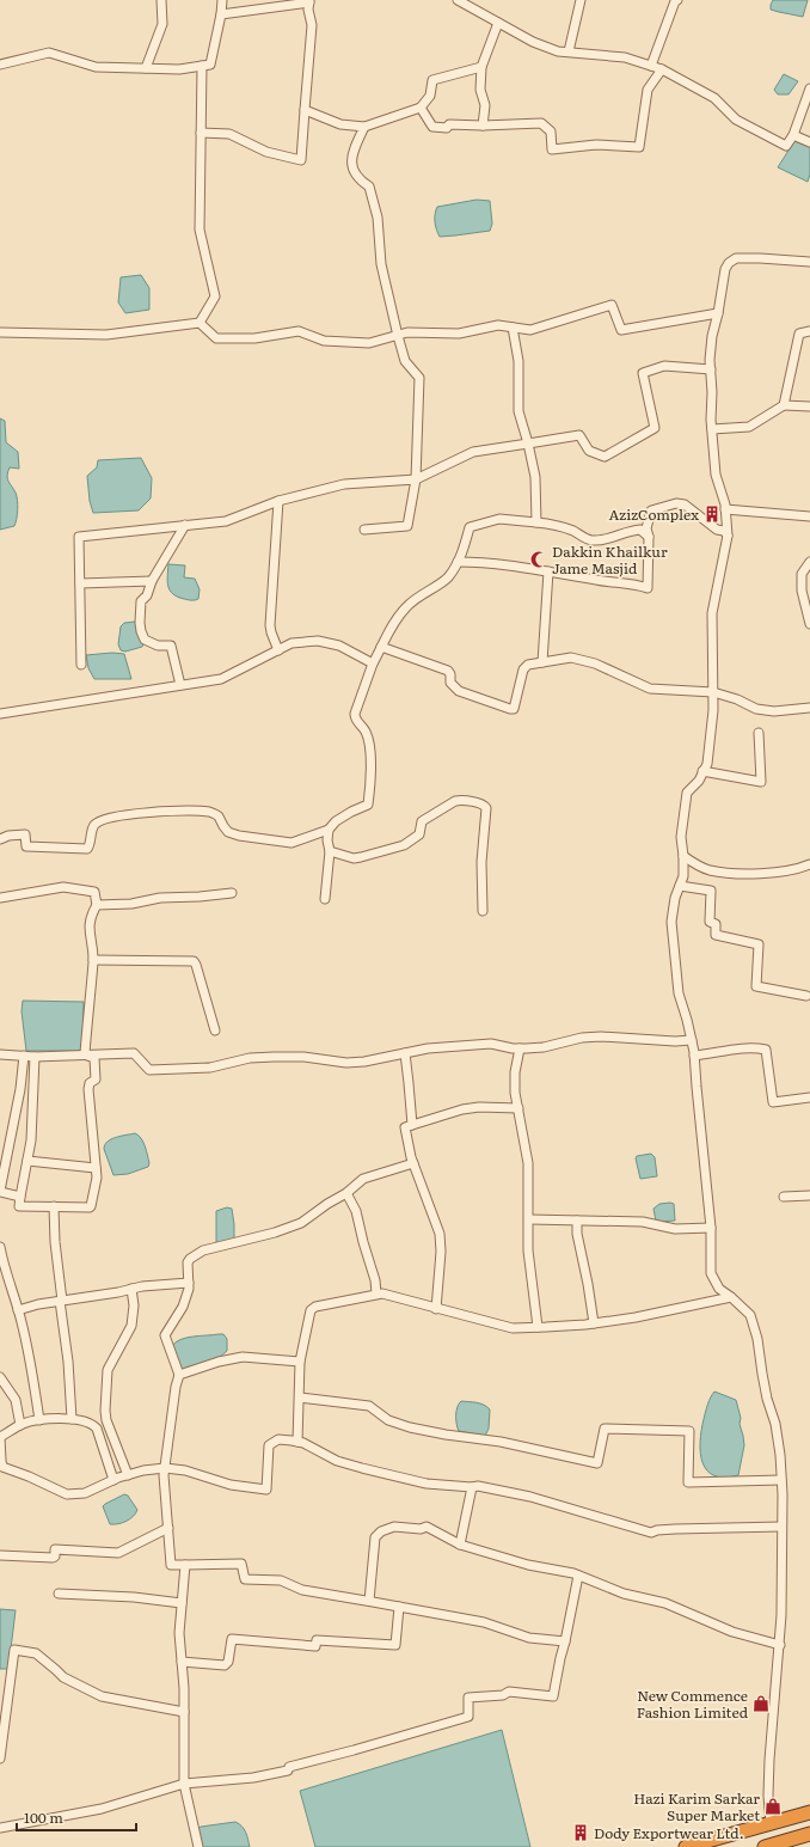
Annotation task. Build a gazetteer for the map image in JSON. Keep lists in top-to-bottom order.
{
  "places": {
    "building": ["AzizComplex", "Dody Exportwear Ltd."],
    "mosque": ["Dakkin Khailkur Jame Masjid"],
    "shop": ["New Commence Fashion Limited", "Hazi Karim Sarkar Super Market"]
  },
  "scale_bar": "100 m"
}
